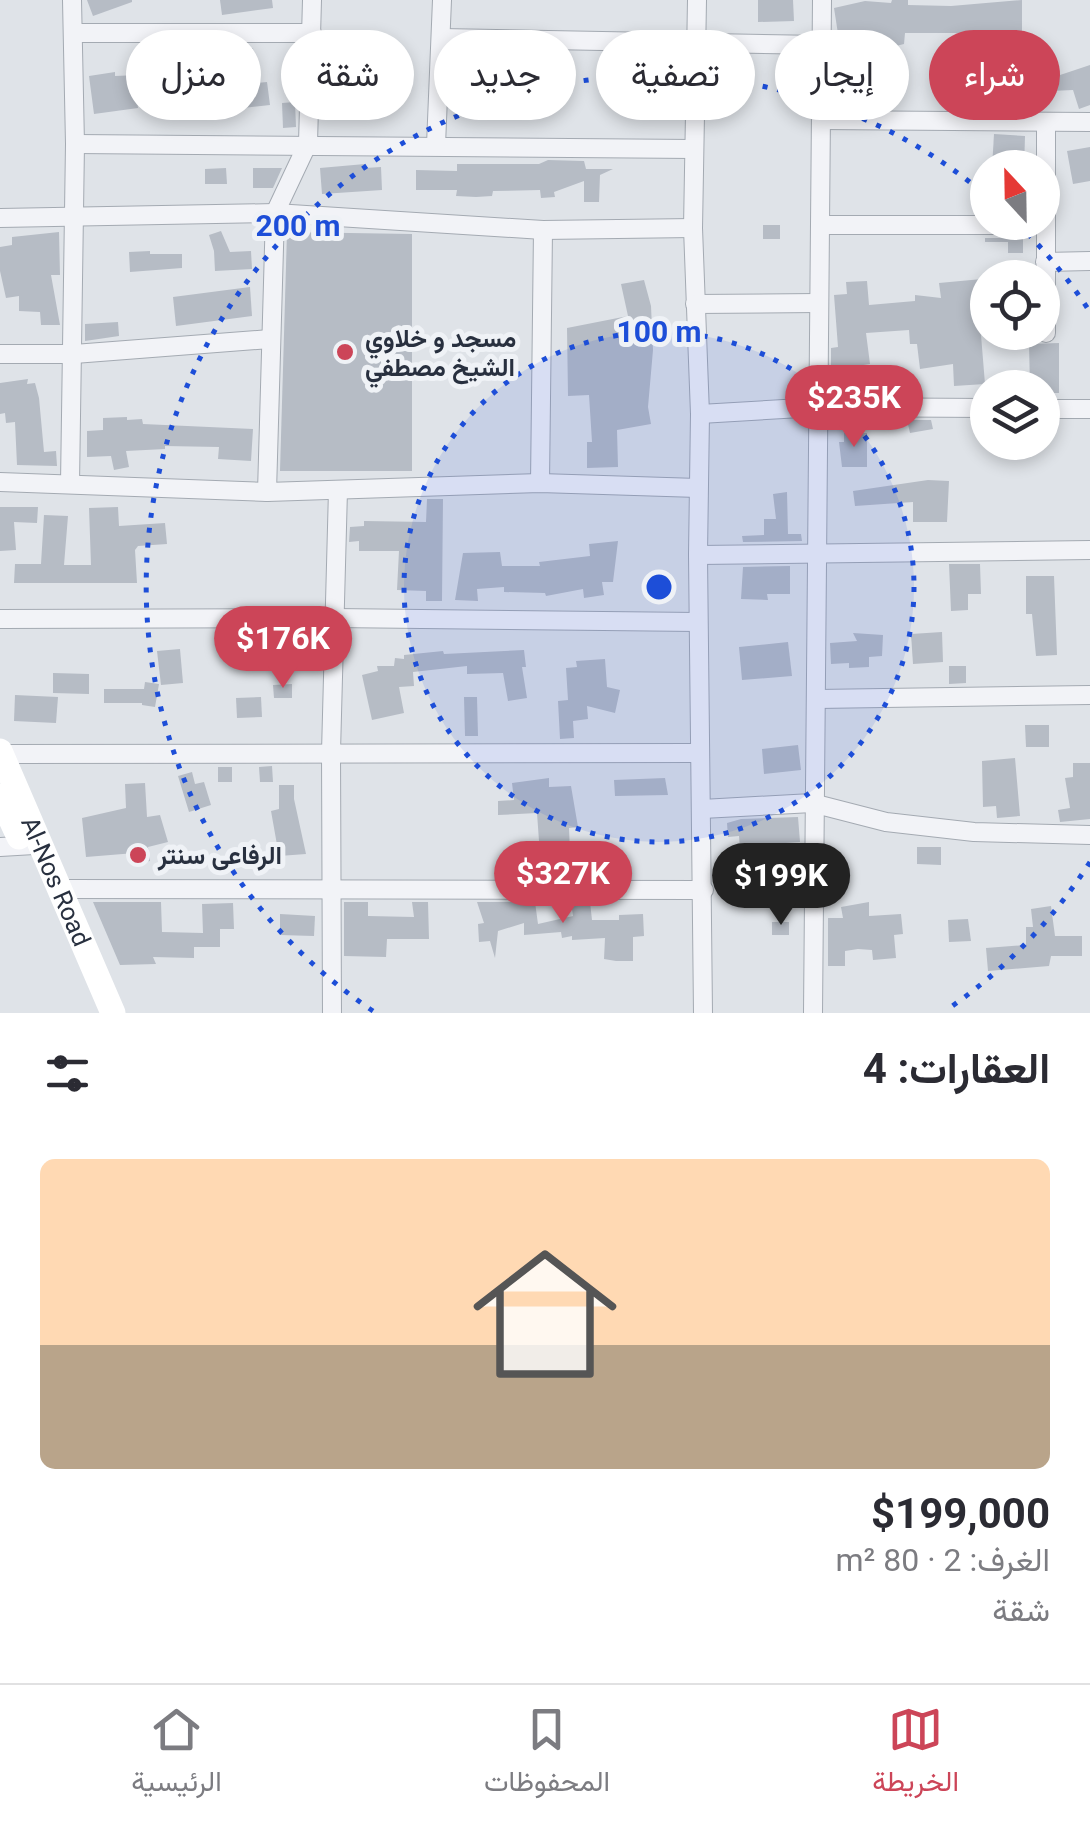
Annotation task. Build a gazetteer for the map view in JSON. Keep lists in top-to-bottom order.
{
  "streets": {
    "main road": ["Al-Nos Road"]
  },
  "places": ["مسجد و خلاوي الشيخ مصطفي", "الرفاعى سنتر"],
  "north": "top",
  "page": {
    "chip": [
      "شراء",
      "إيجار",
      "تصفية",
      "جديد",
      "شقة",
      "منزل"
    ],
    "price": [
      "$235K",
      "$176K",
      "$327K",
      "$199K"
    ],
    "heading": "العقارات: 4",
    "list": [
      {
        "name": "$199,000",
        "note": "الغرف: 2 · 80 m² · شقة"
      }
    ],
    "tabs": ["الخريطة", "المحفوظات", "الرئيسية"]
  },
  "rings": ["200 m", "100 m"]
}
